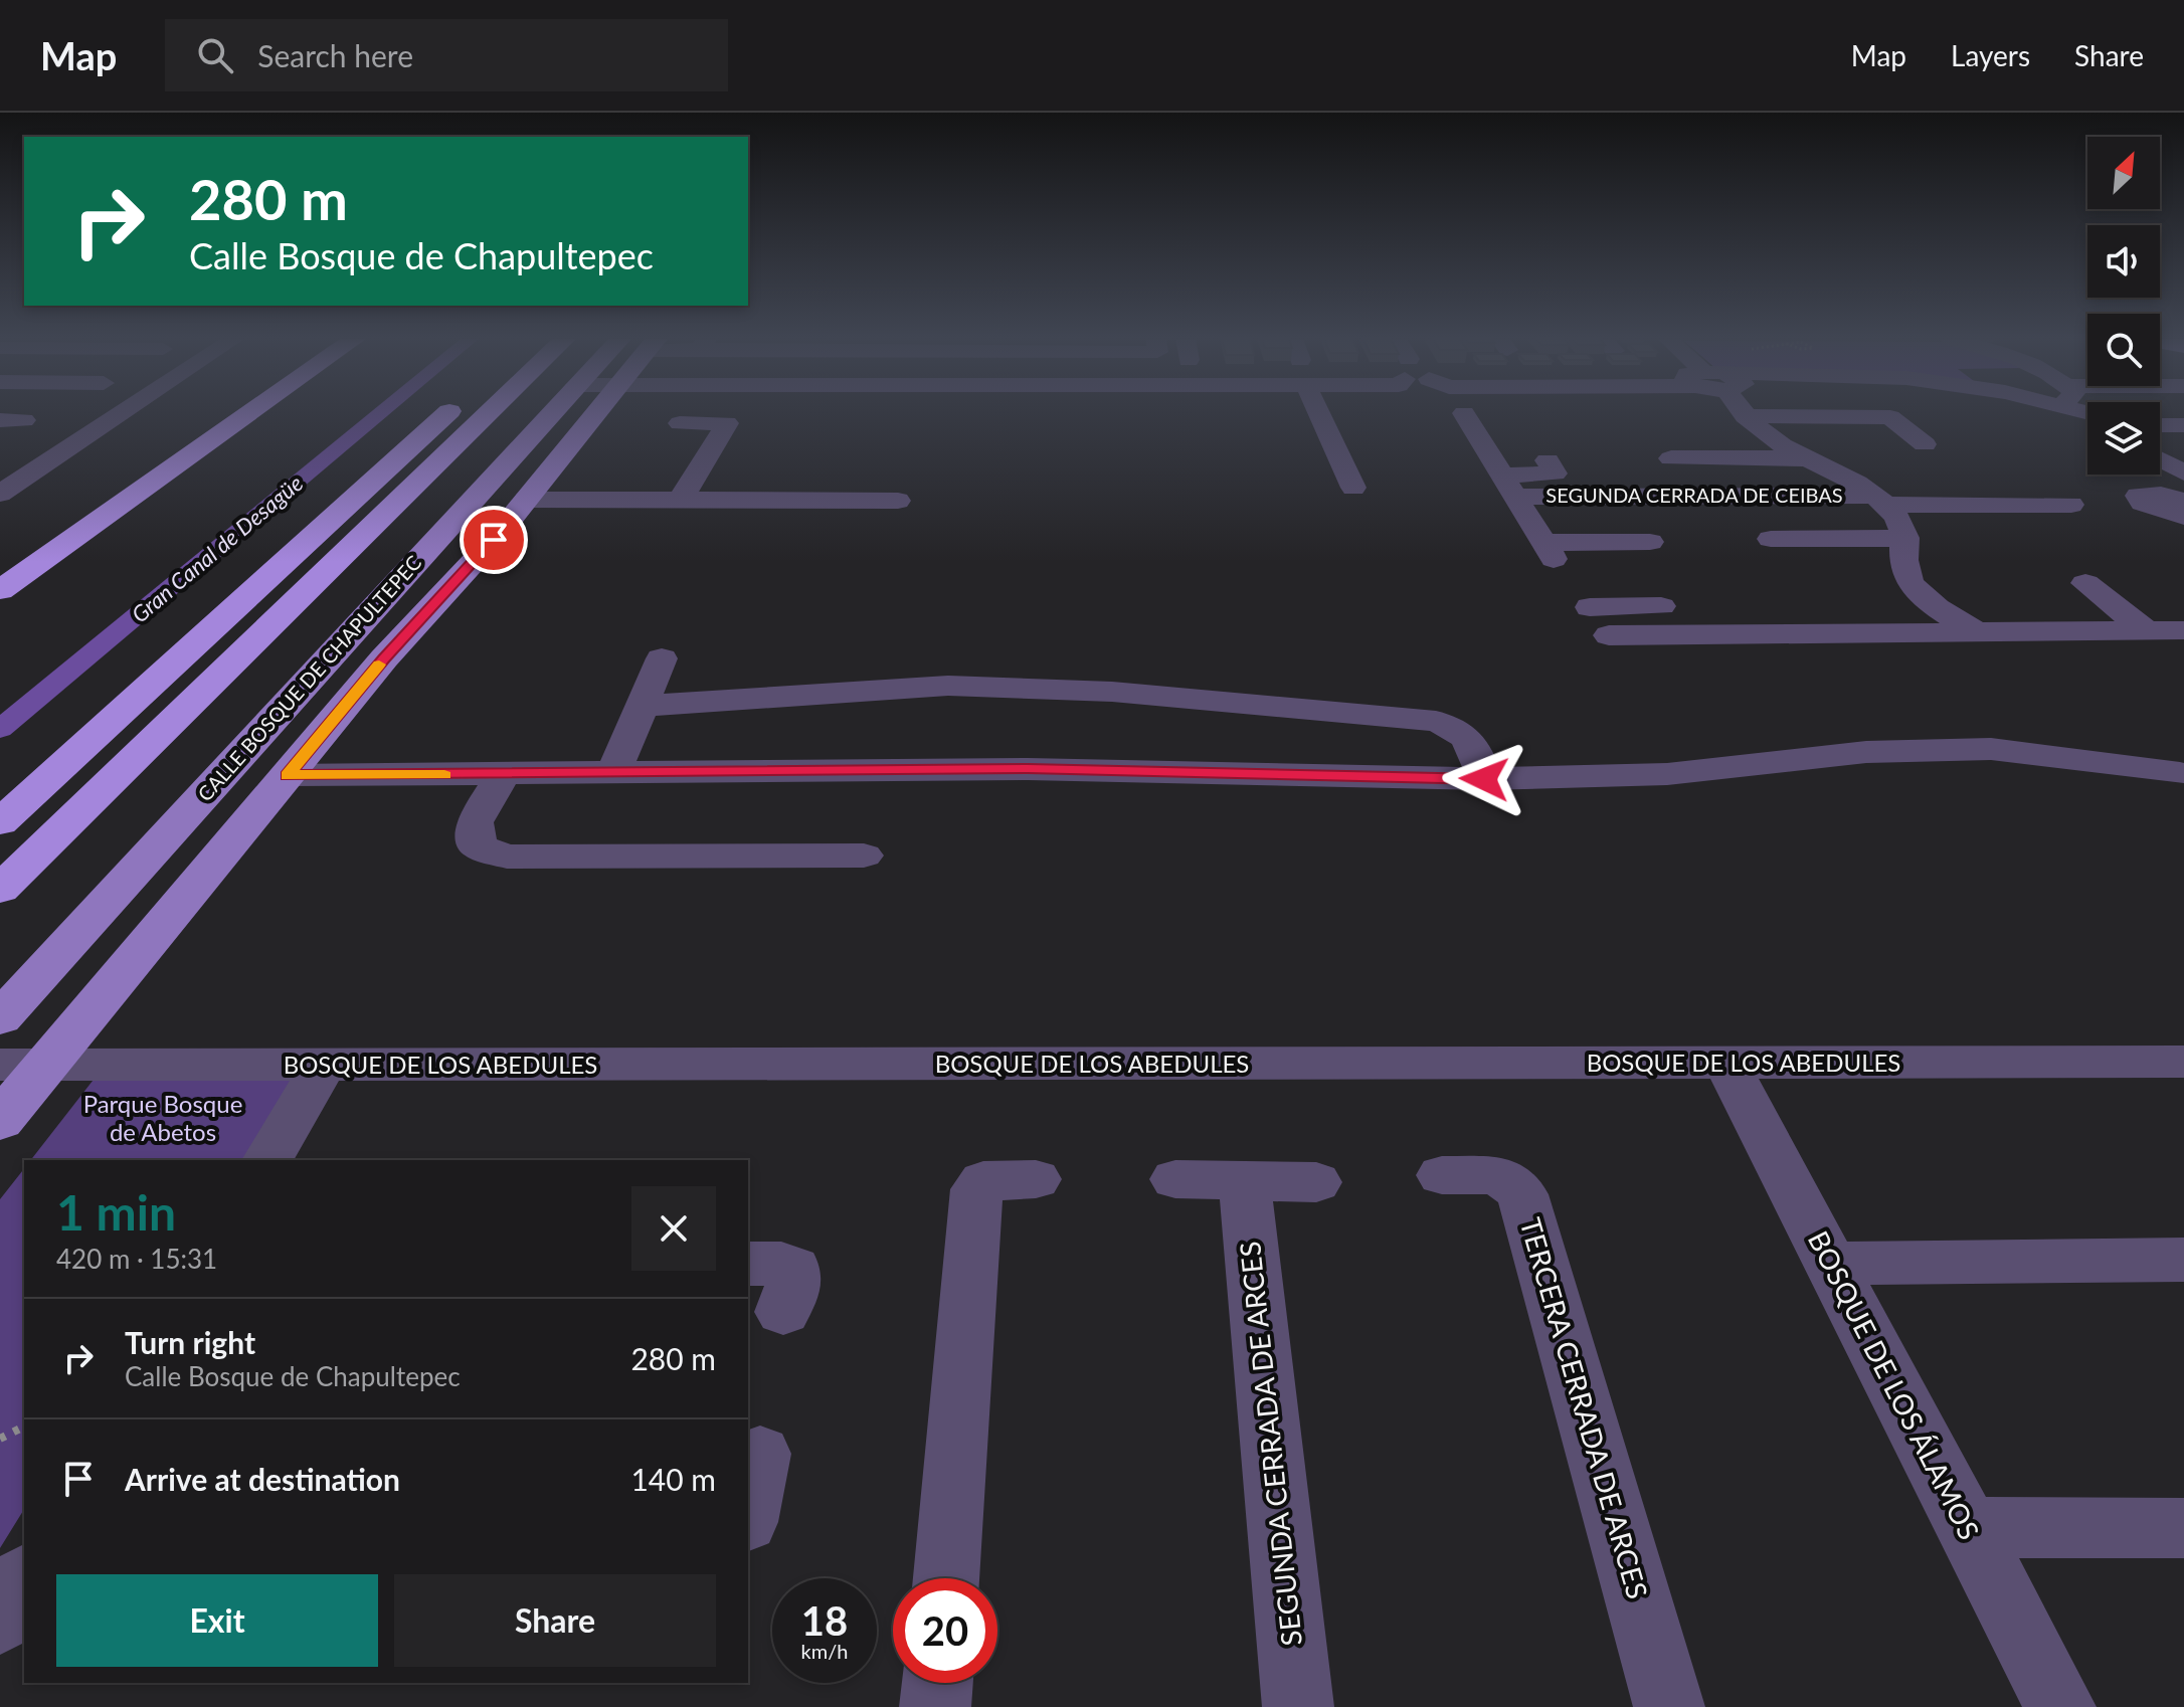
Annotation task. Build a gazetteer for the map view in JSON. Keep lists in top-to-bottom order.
{
  "streets": {
    "main road": ["CALLE BOSQUE DE CHAPULTEPEC"],
    "street": [
      "SEGUNDA CERRADA DE CEIBAS",
      "BOSQUE DE LOS ABEDULES",
      "BOSQUE DE LOS ÁLAMOS",
      "TERCERA CERRADA DE ARCES",
      "SEGUNDA CERRADA DE ARCES"
    ]
  },
  "crossings": [
    ["CALLE BOSQUE DE CHAPULTEPEC", "BOSQUE DE LOS ABEDULES"],
    ["BOSQUE DE LOS ABEDULES", "BOSQUE DE LOS ÁLAMOS"]
  ],
  "water": ["Gran Canal de Desagüe"],
  "parks": ["Parque Bosque de Abetos"],
  "north": "top right",
  "page": {
    "header": "Map",
    "search": "Search here",
    "nav": ["Map", "Layers", "Share"],
    "turn": ["280 m", "Calle Bosque de Chapultepec"],
    "heading": ["1 min", "420 m · 15:31"],
    "list": [
      {
        "name": "Turn right",
        "note": "Calle Bosque de Chapultepec",
        "value": "280 m"
      },
      {
        "name": "Arrive at destination",
        "value": "140 m"
      }
    ],
    "buttons": ["Exit", "Share"],
    "speed": "18 km/h",
    "limit": "20"
  }
}
